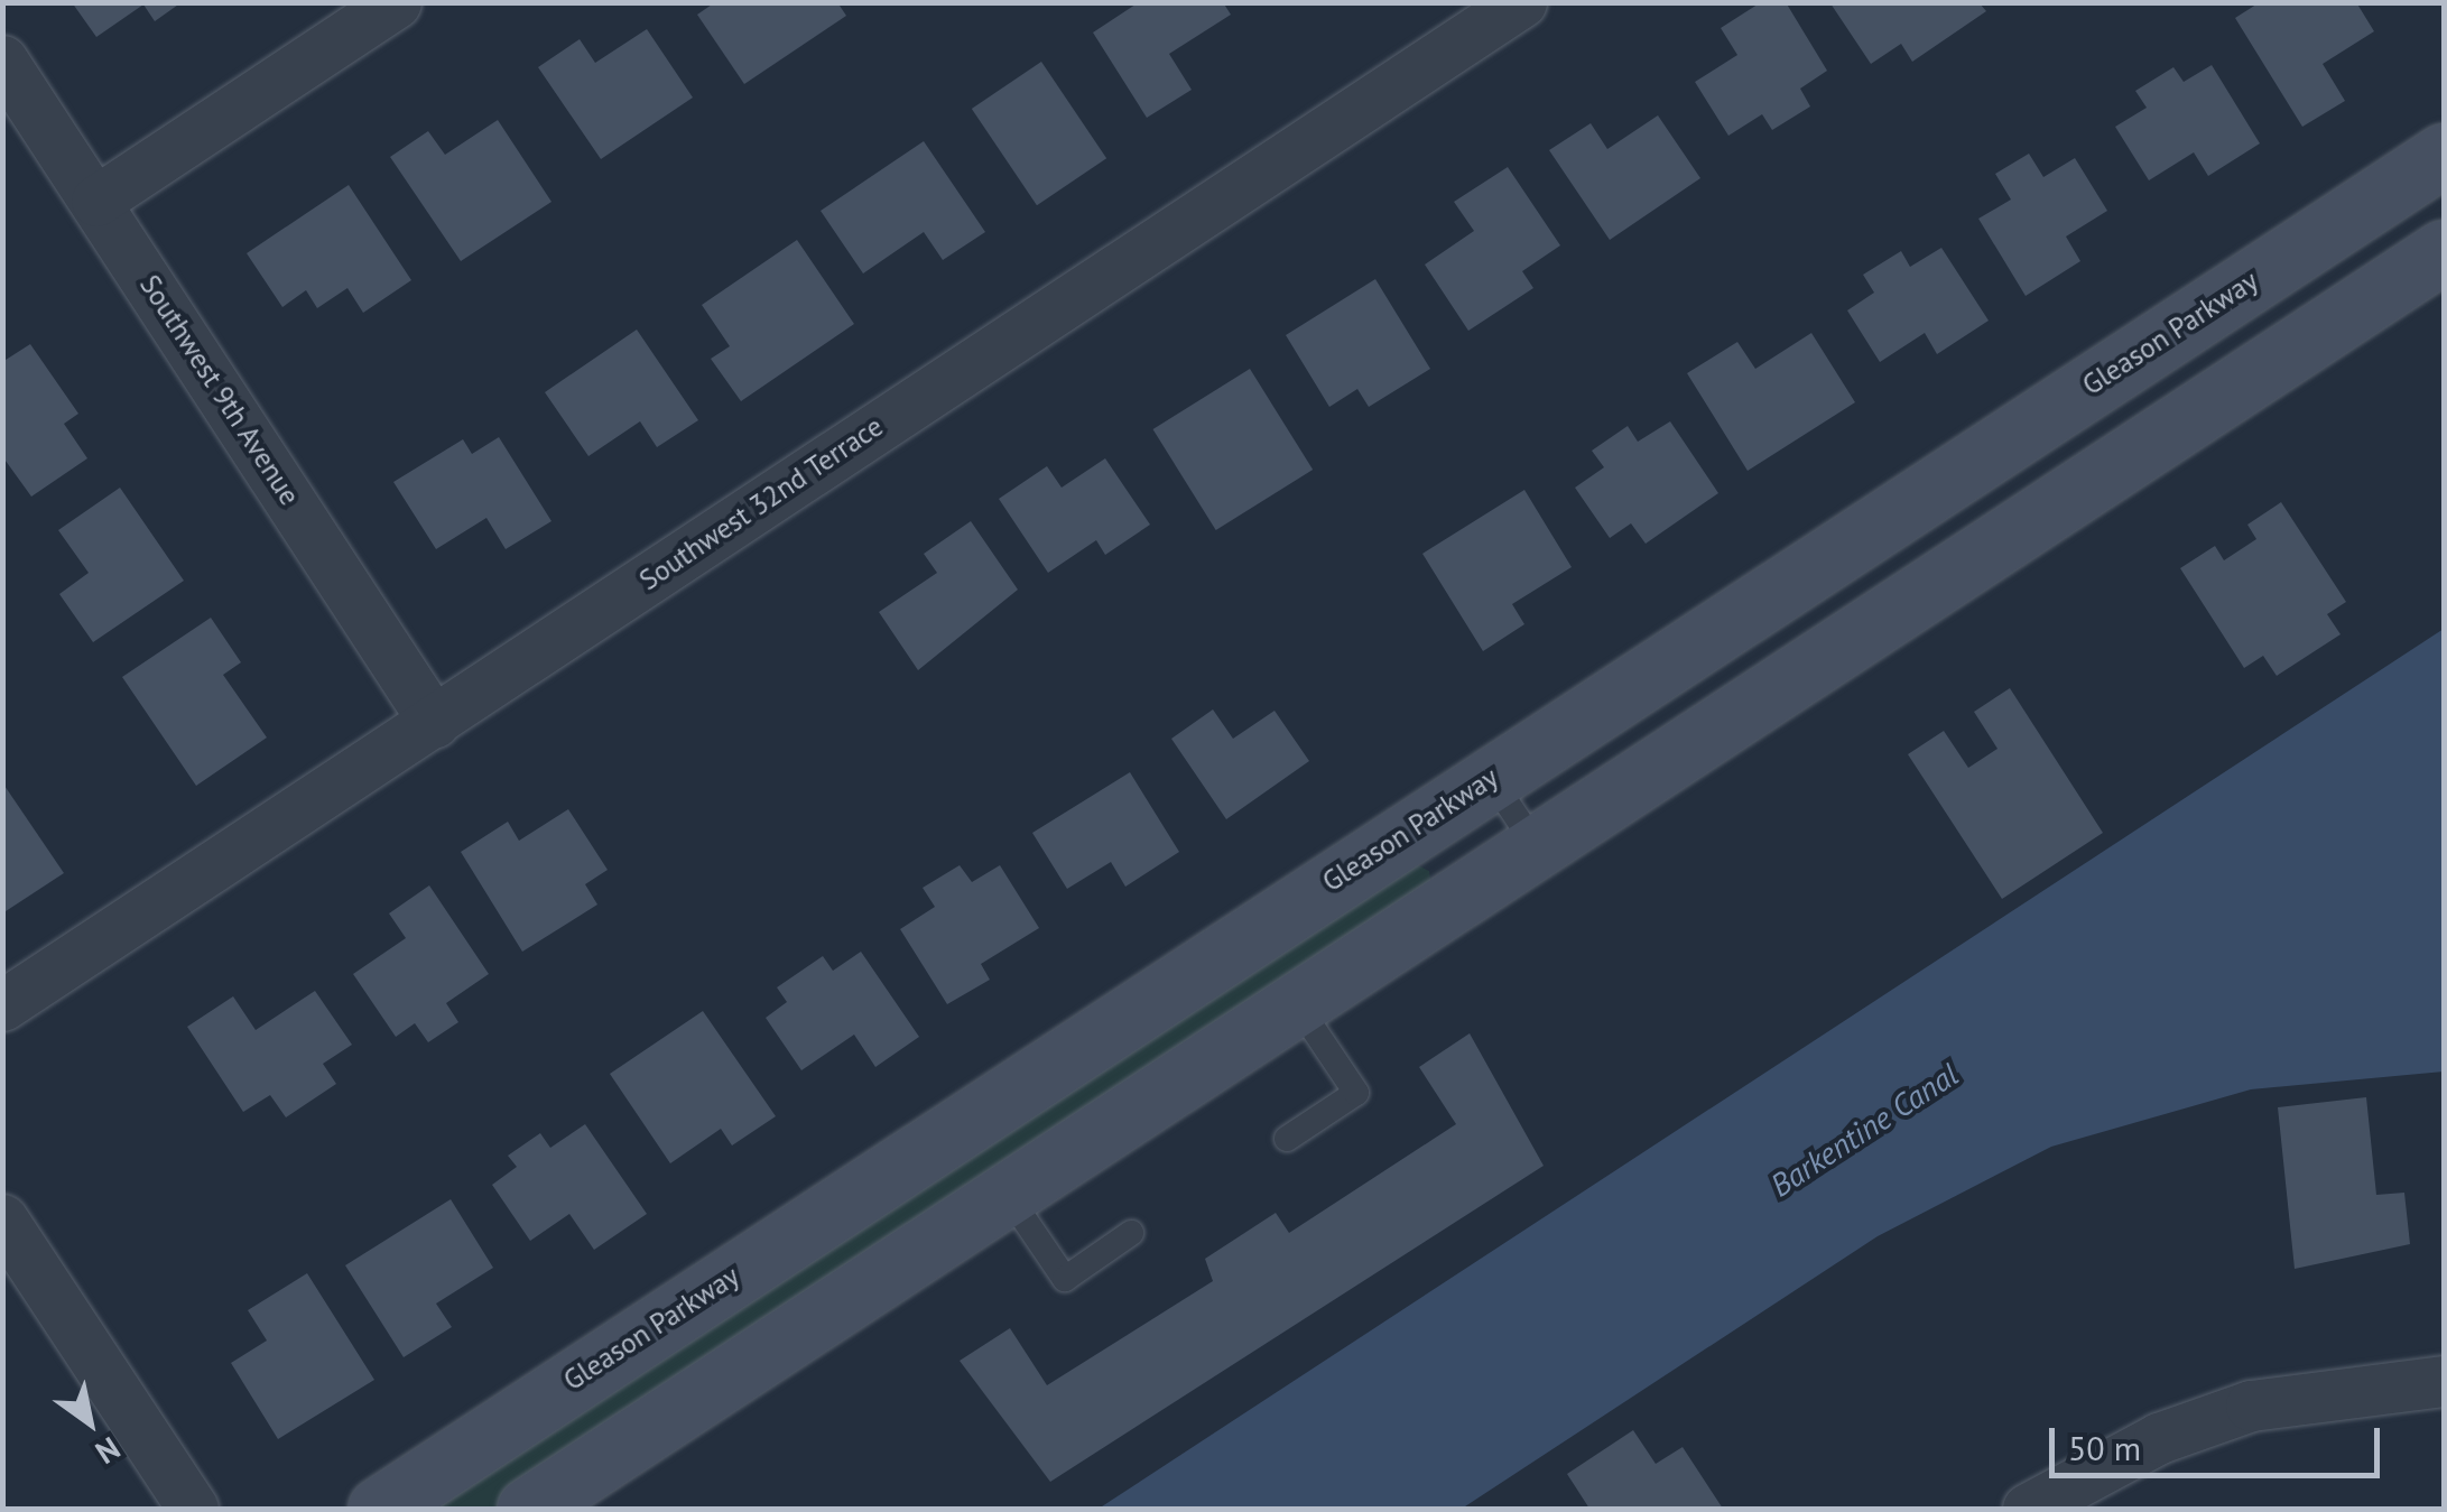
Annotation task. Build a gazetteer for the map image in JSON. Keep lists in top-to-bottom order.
{
  "streets": {
    "main road": ["Gleason Parkway"],
    "street": ["Southwest 9th Avenue", "Southwest 32nd Terrace"]
  },
  "crossings": [
    ["Southwest 9th Avenue", "Southwest 32nd Terrace"]
  ],
  "water": ["Barkentine Canal"],
  "scale_bar": "50 m",
  "north": "bottom right"
}
